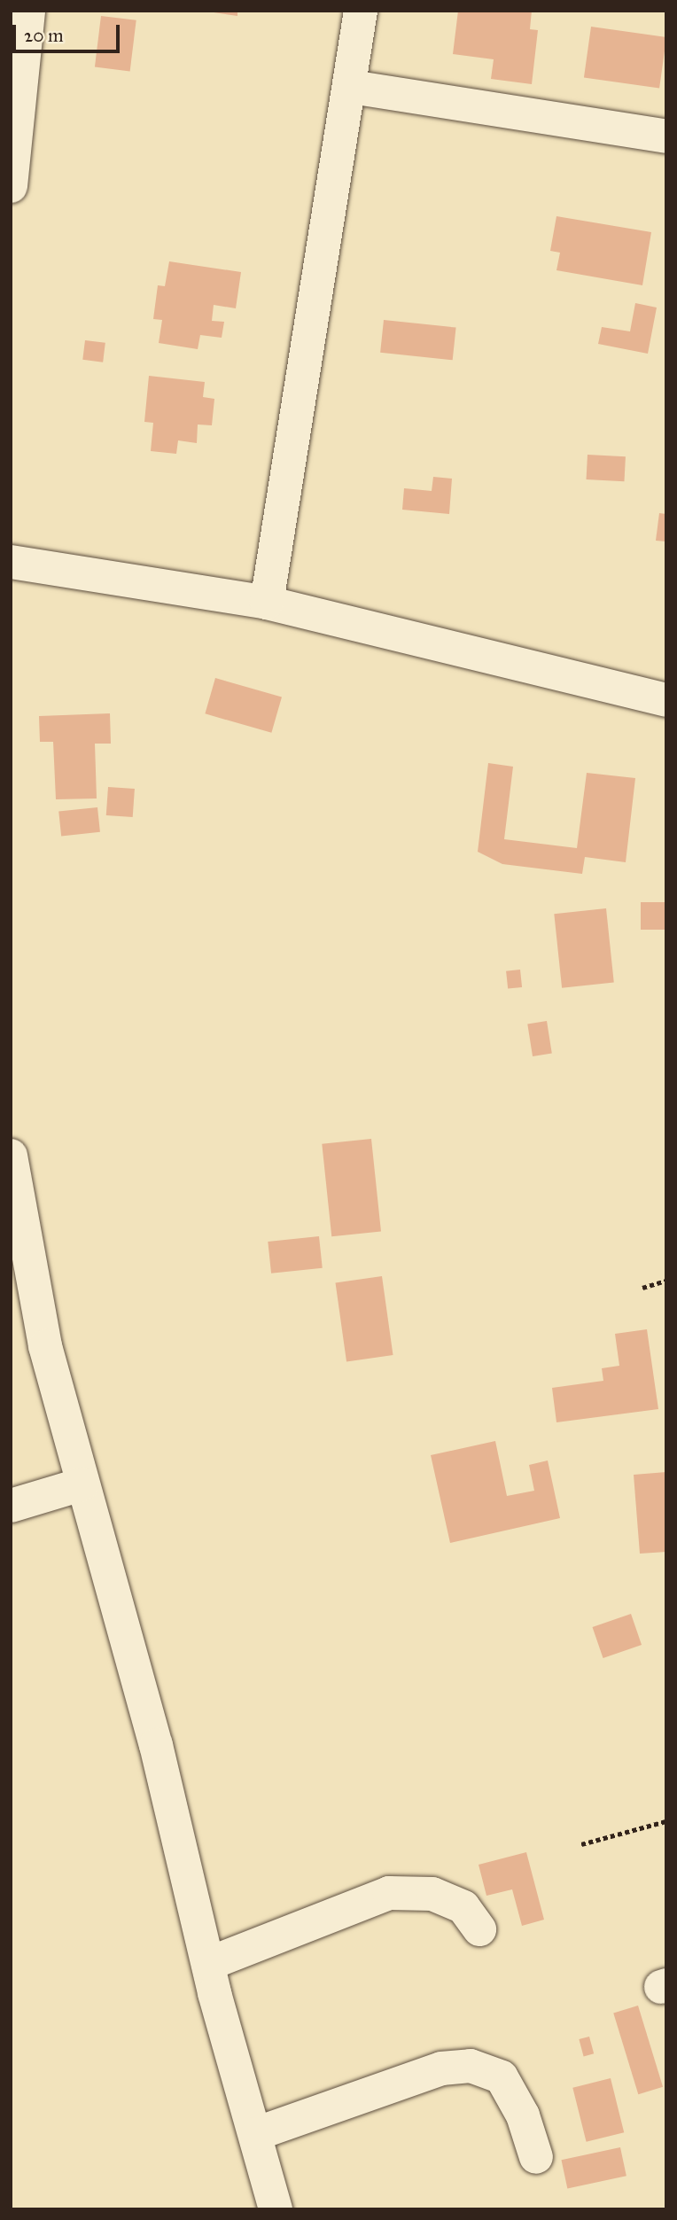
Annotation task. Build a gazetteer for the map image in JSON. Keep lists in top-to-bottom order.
{
  "scale_bar": "20 m"
}
